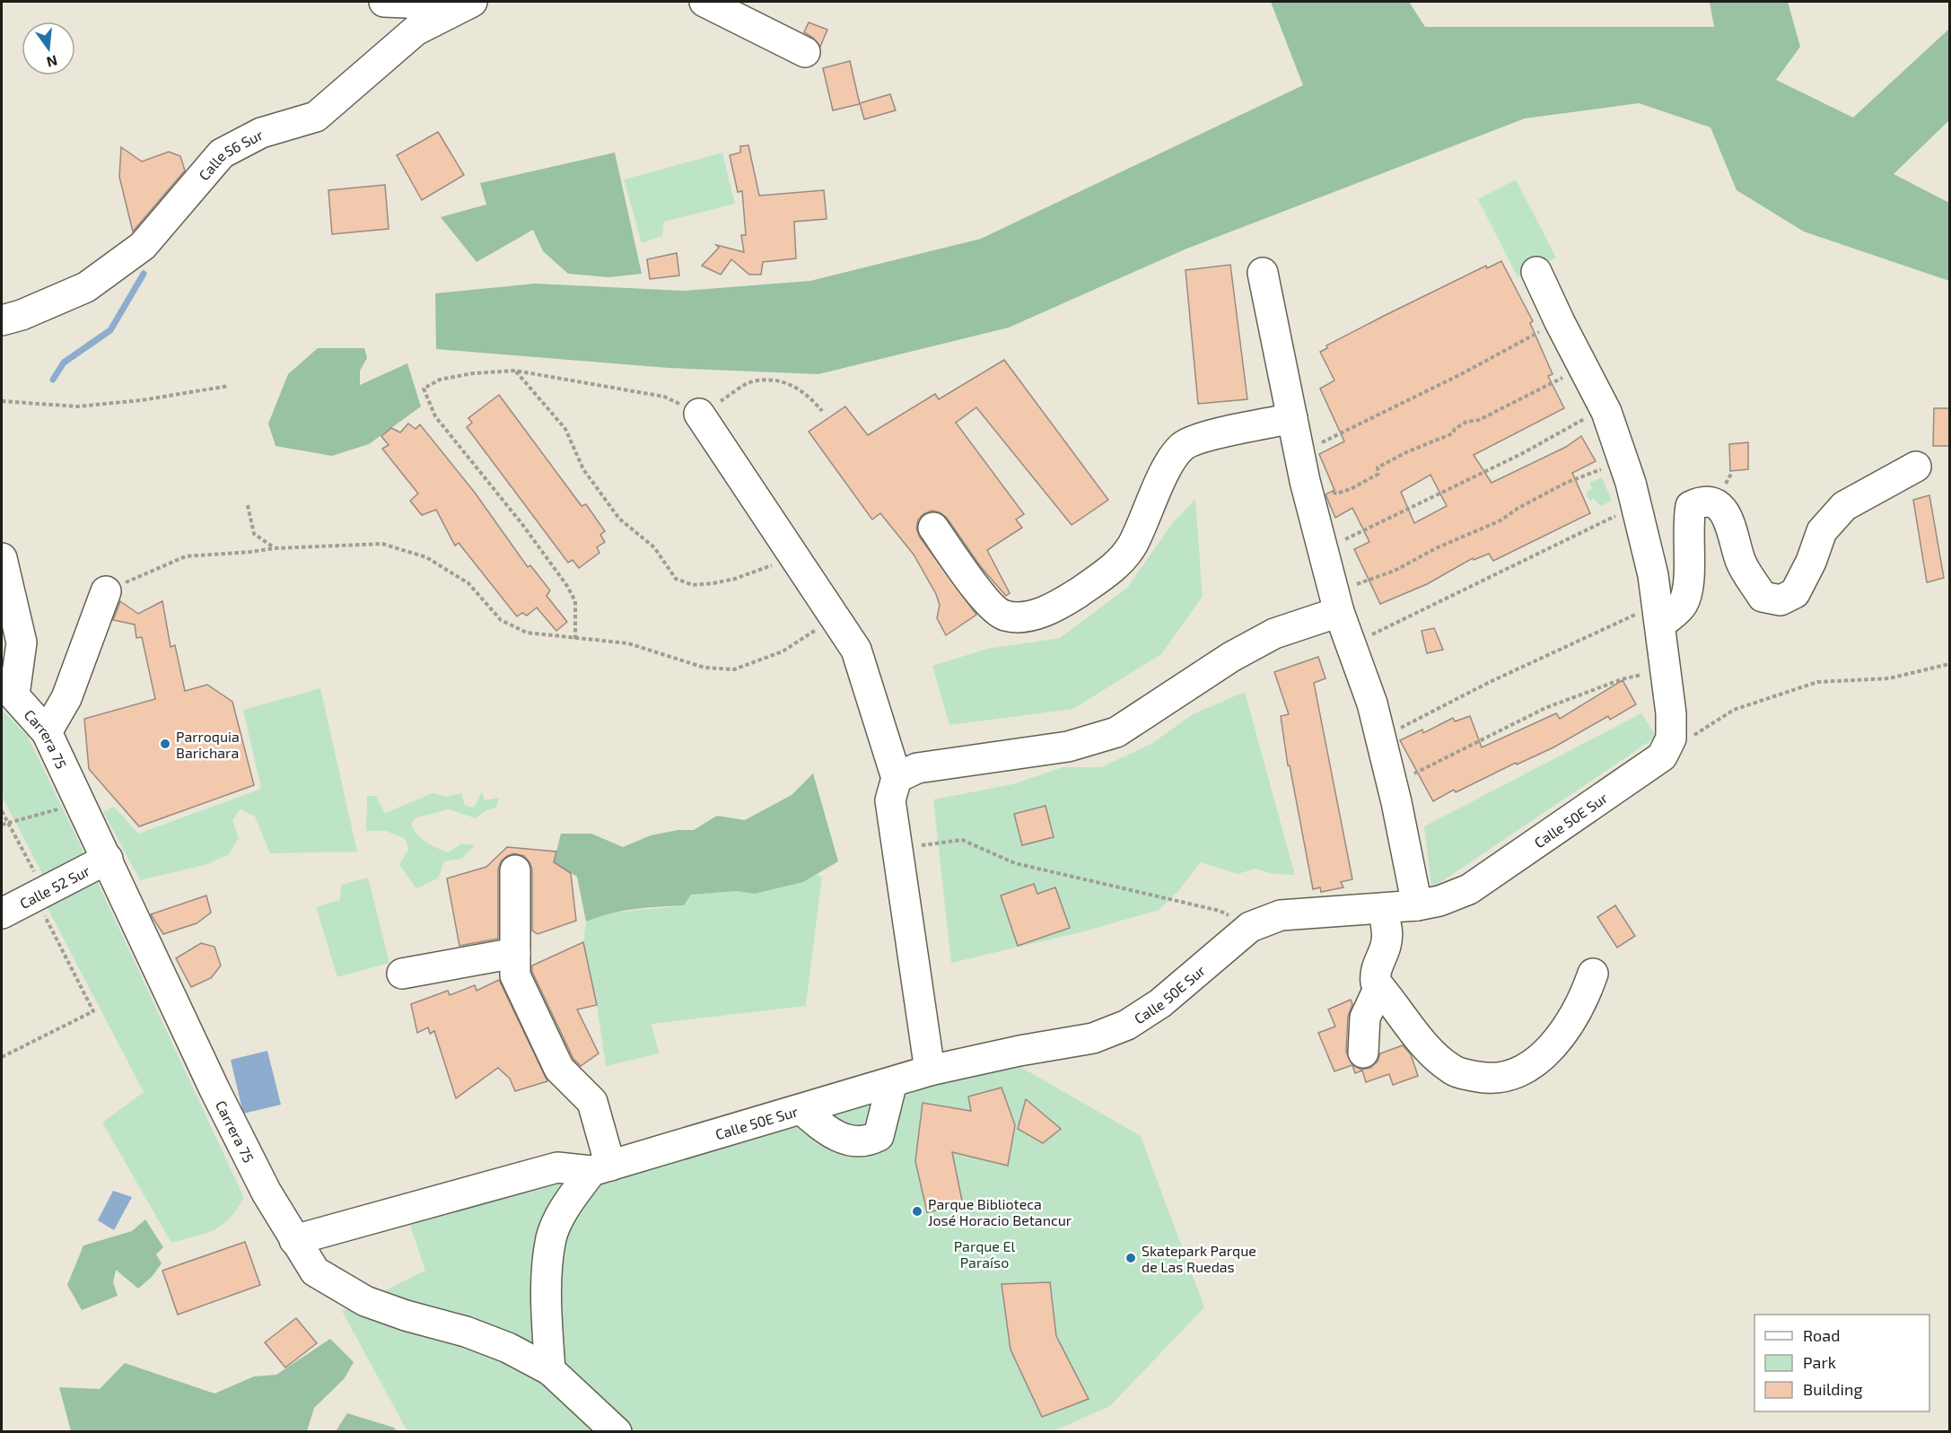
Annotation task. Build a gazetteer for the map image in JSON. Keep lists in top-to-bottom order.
{
  "streets": {
    "street": [
      "Calle 56 Sur",
      "Carrera 75",
      "Calle 50E Sur",
      "Calle 52 Sur"
    ]
  },
  "crossings": [
    ["Carrera 75", "Calle 50E Sur"],
    ["Carrera 75", "Calle 52 Sur"]
  ],
  "parks": ["Parque El Paraíso"],
  "places": ["Parroquia Barichara", "Parque Biblioteca José Horacio Betancur", "Skatepark Parque de Las Ruedas"],
  "legend": ["Road", "Park", "Building"],
  "north": "bottom"
}
